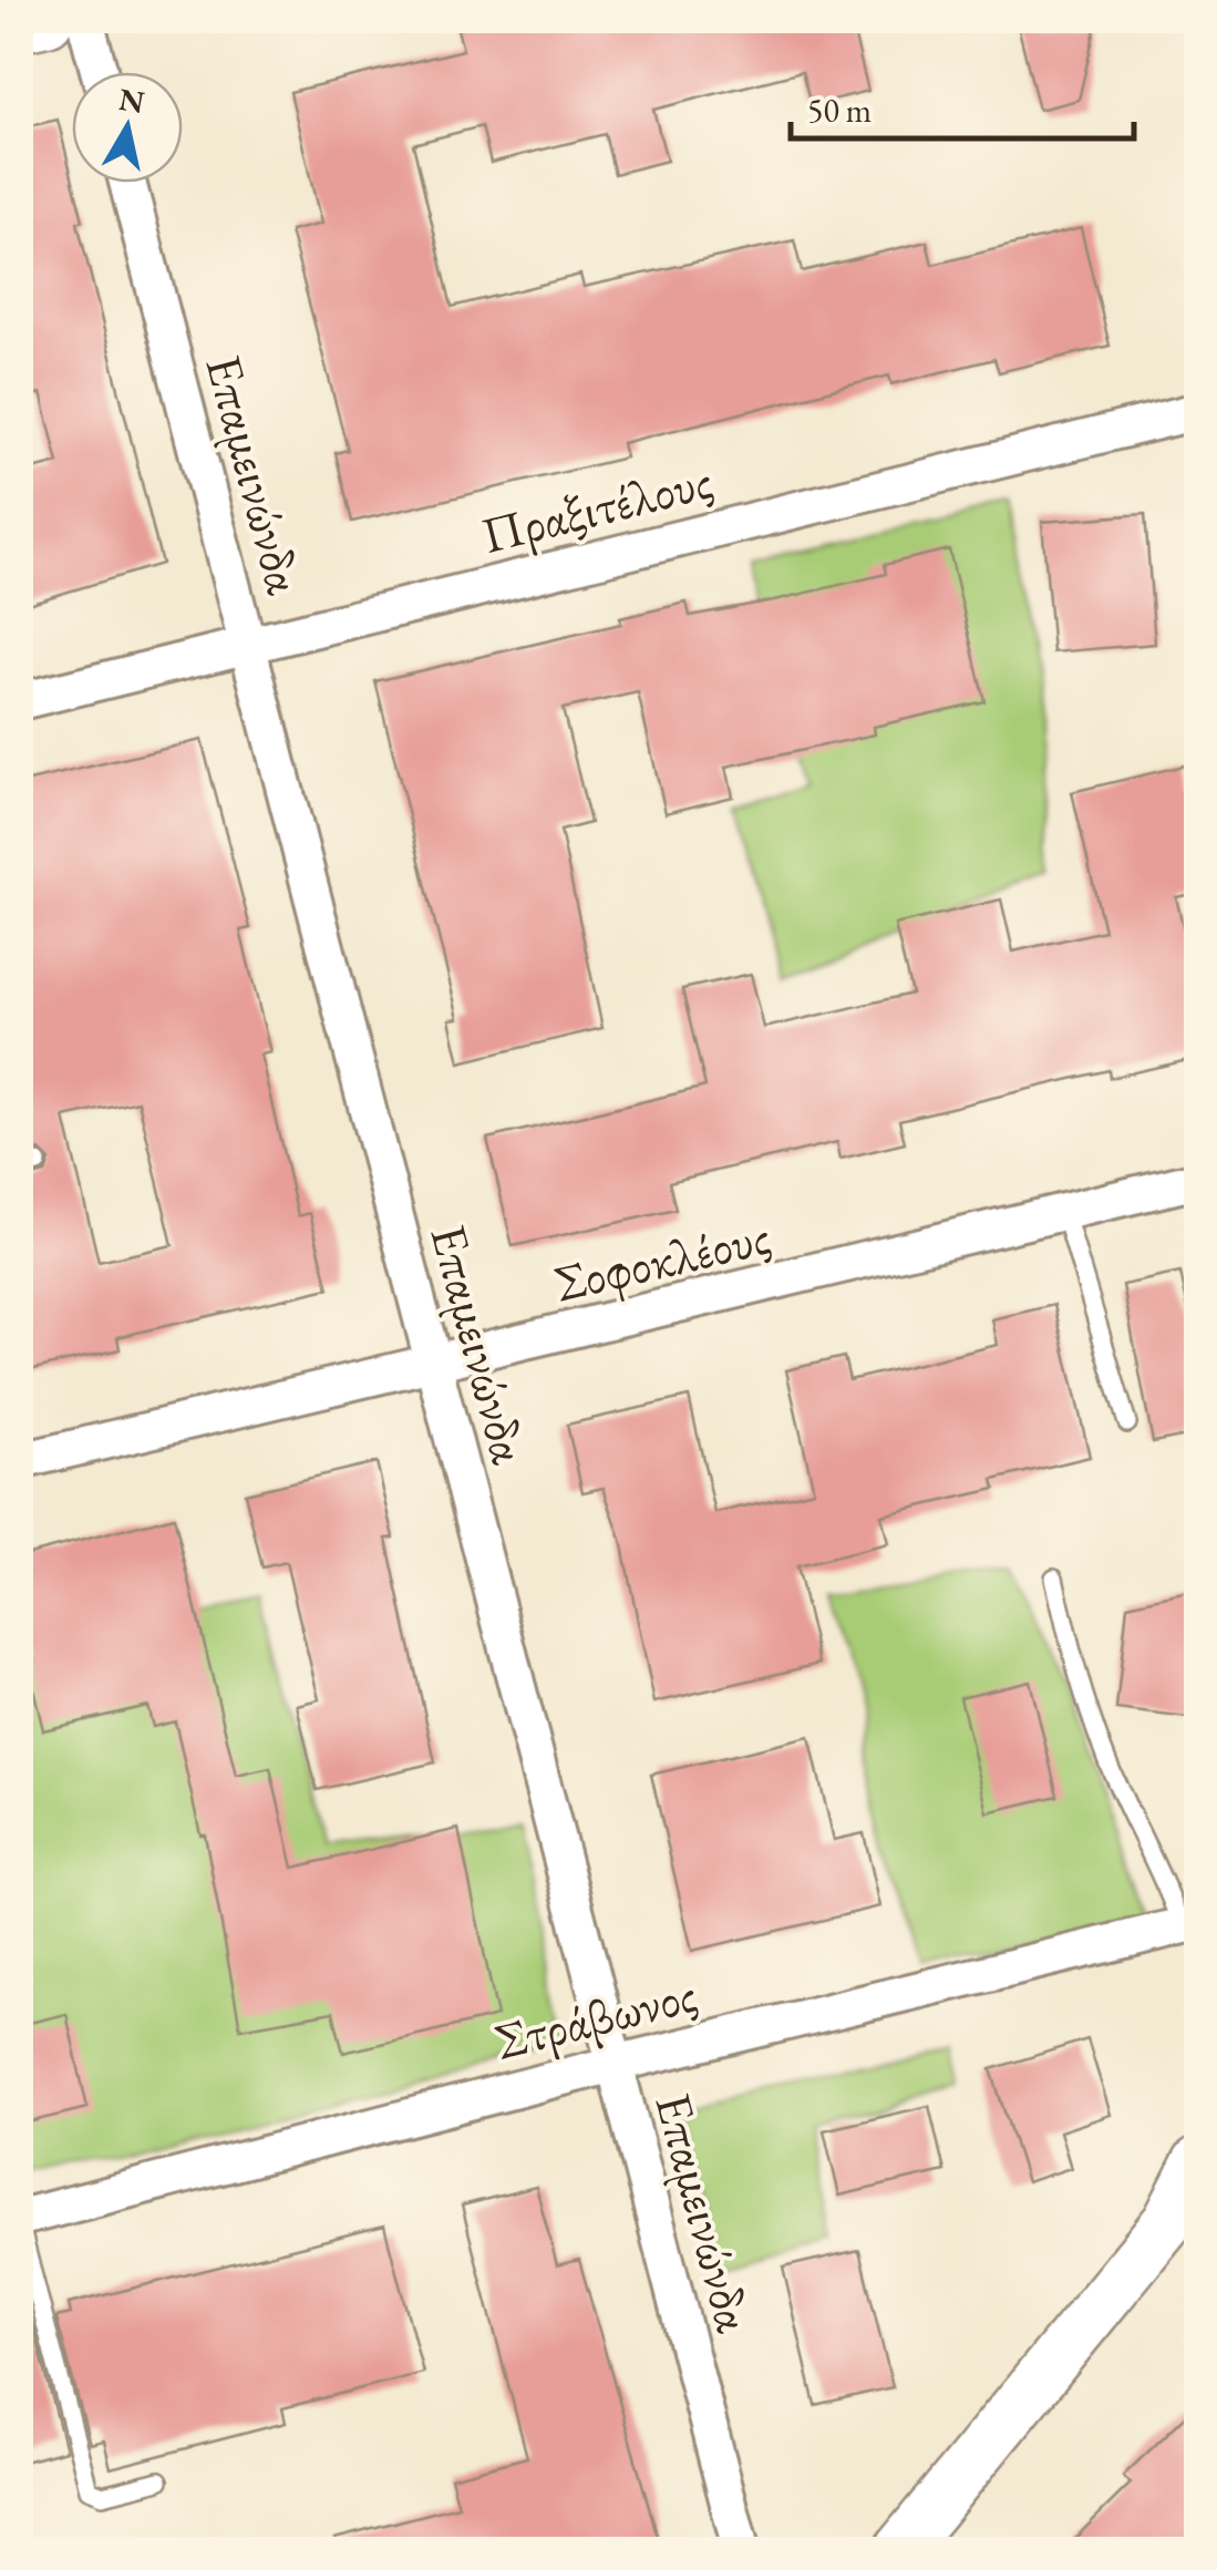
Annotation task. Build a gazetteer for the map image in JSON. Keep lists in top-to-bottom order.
{
  "streets": {
    "street": [
      "Επαμεινώνδα",
      "Πραξιτέλους",
      "Σοφοκλέους",
      "Στράβωνος"
    ]
  },
  "crossings": [
    ["Επαμεινώνδα", "Πραξιτέλους"],
    ["Επαμεινώνδα", "Σοφοκλέους"],
    ["Επαμεινώνδα", "Στράβωνος"]
  ],
  "scale_bar": "50 m",
  "north": "top"
}
